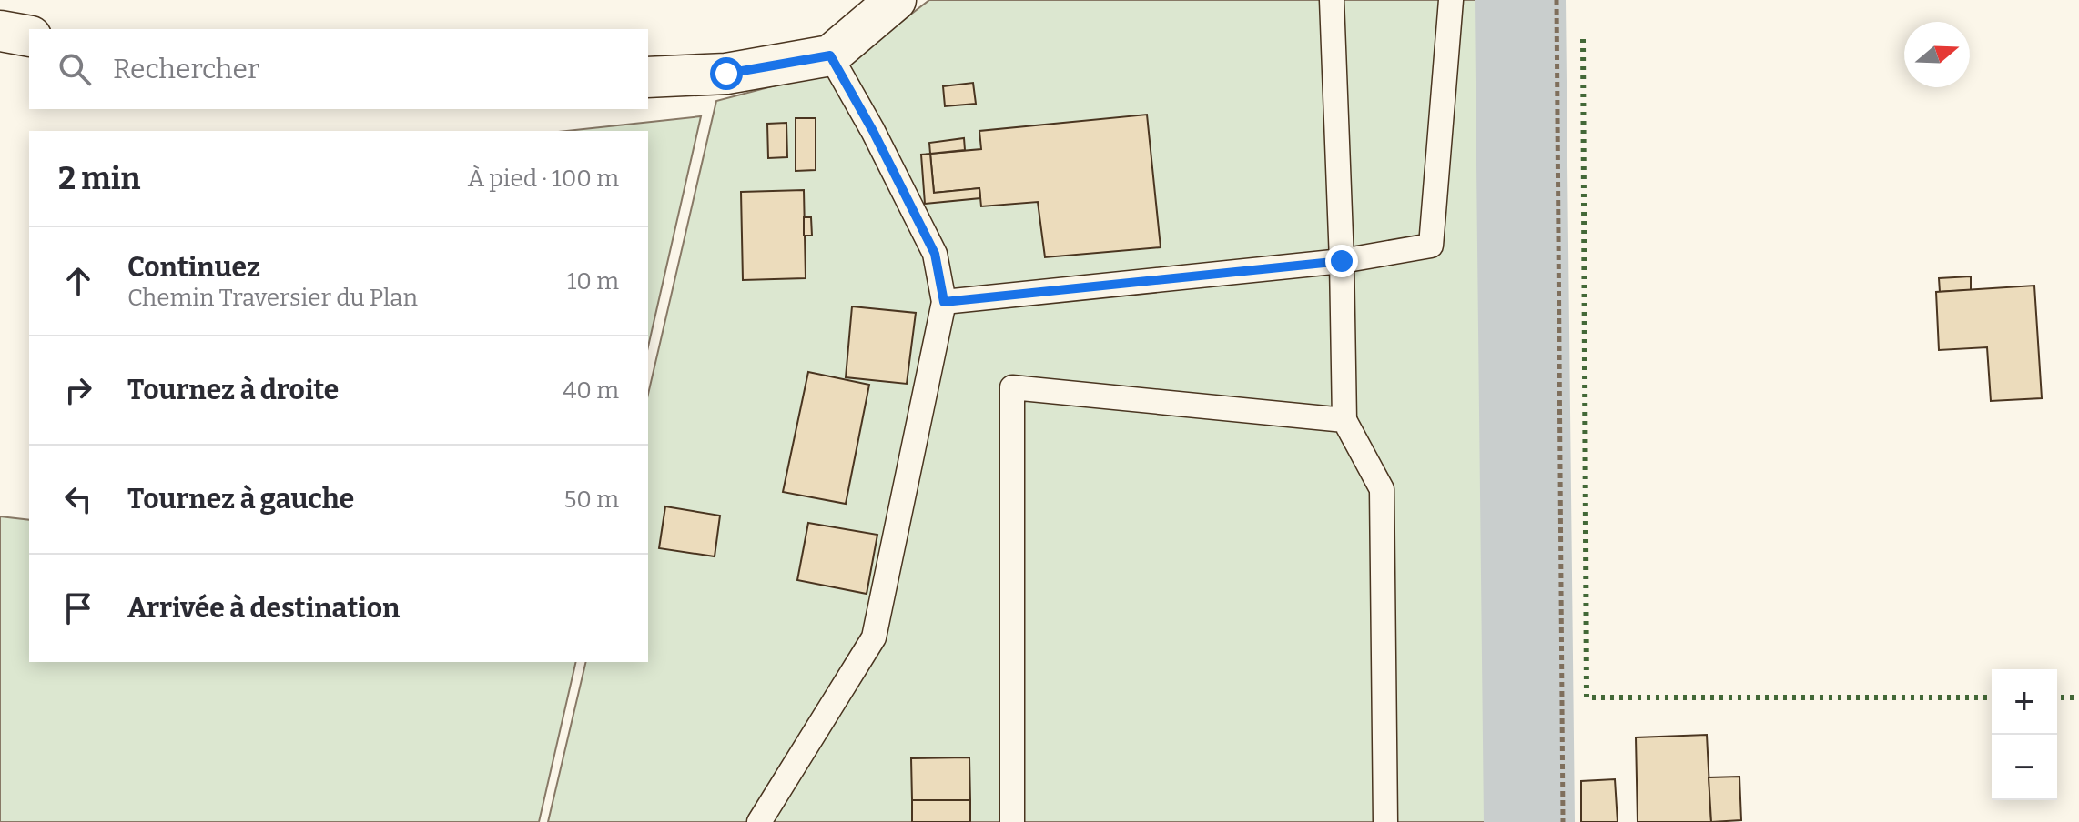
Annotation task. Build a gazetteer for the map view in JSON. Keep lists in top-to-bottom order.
{
  "north": "right",
  "page": {
    "search": "Rechercher",
    "heading": ["2 min", "À pied · 100 m"],
    "list": [
      ["Continuez", "Chemin Traversier du Plan", "10 m"],
      ["Tournez à droite", "40 m"],
      ["Tournez à gauche", "50 m"],
      "Arrivée à destination"
    ],
    "map_buttons": ["+", "−"]
  }
}
